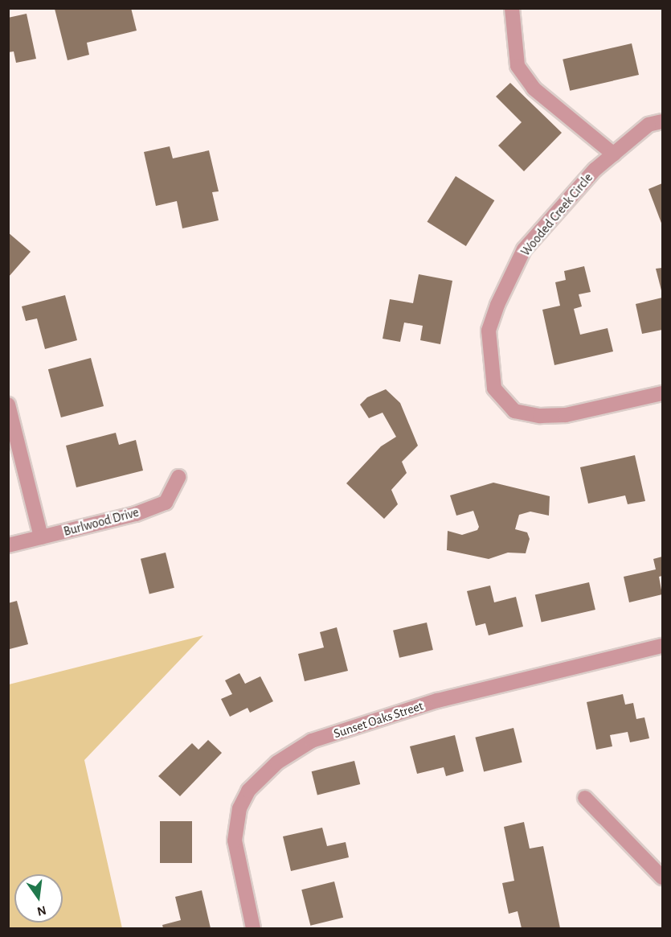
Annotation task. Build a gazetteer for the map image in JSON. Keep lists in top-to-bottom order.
{
  "streets": {
    "street": ["Wooded Creek Circle", "Burlwood Drive", "Sunset Oaks Street"]
  },
  "north": "bottom"
}
